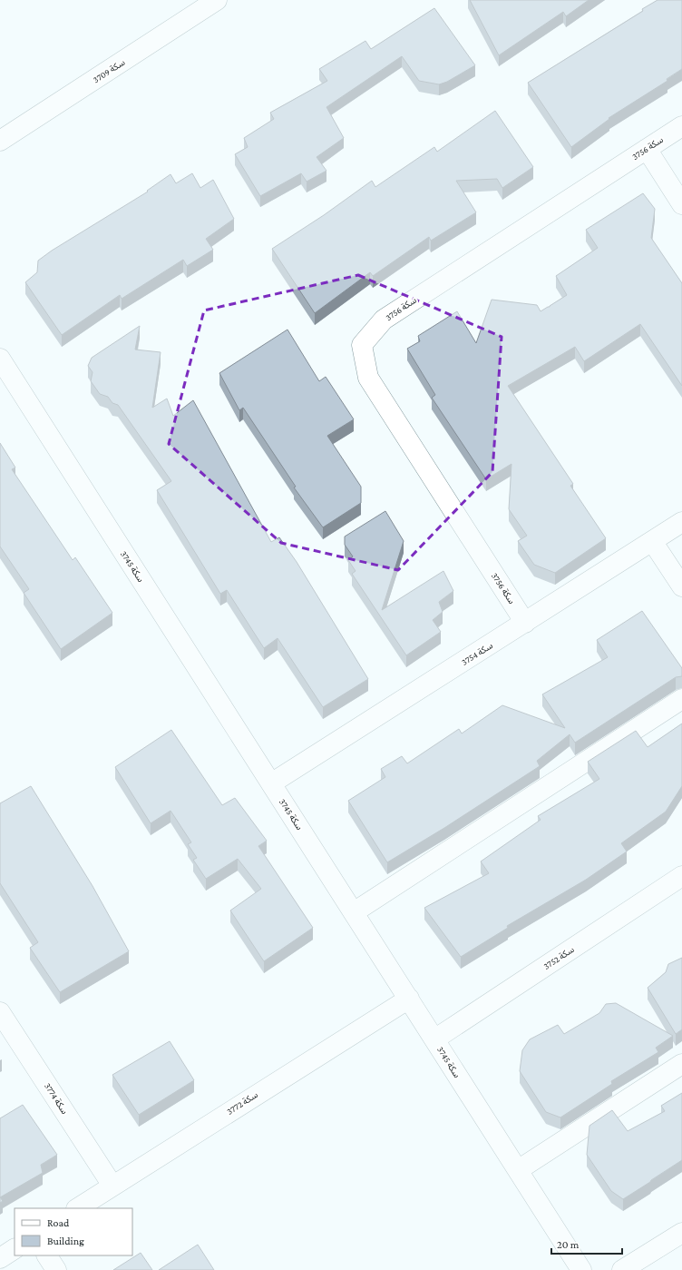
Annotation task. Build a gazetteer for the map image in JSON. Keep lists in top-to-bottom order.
{
  "streets": {
    "street": [
      "سكة 3709",
      "سكة 3756",
      "سكة 3745",
      "سكة 3754",
      "سكة 3752",
      "سكة 3774",
      "سكة 3772"
    ]
  },
  "crossings": [
    ["سكة 3756", "سكة 3754"],
    ["سكة 3745", "سكة 3754"],
    ["سكة 3745", "سكة 3752"],
    ["سكة 3745", "سكة 3772"],
    ["سكة 3774", "سكة 3772"]
  ],
  "legend": ["Road", "Building"],
  "scale_bar": "20 m"
}
